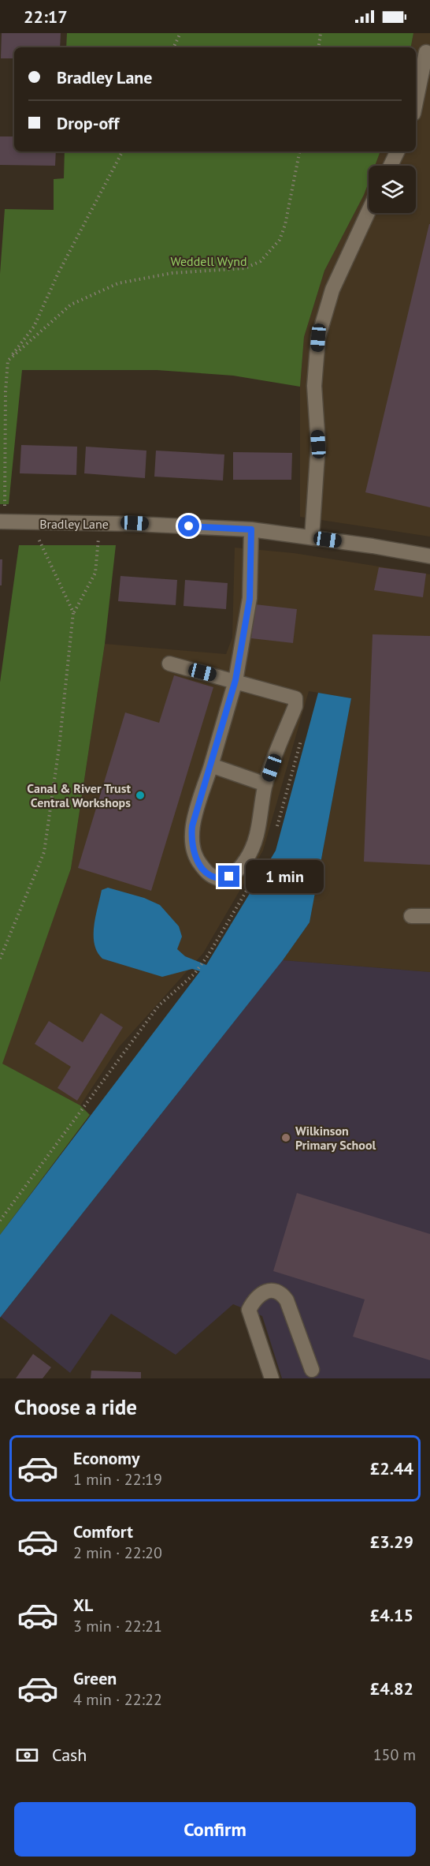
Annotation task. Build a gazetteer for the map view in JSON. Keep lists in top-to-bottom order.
{
  "streets": {
    "street": ["Bradley Lane"]
  },
  "parks": ["Weddell Wynd"],
  "places": ["Canal & River Trust Central Workshops", "Wilkinson Primary School"],
  "page": {
    "status": "22:17",
    "banner": ["Bradley Lane", "Drop-off"],
    "bubble": "1 min",
    "heading": "Choose a ride",
    "list": [
      {
        "name": "Economy",
        "note": "1 min · 22:19",
        "value": "£2.44"
      },
      {
        "name": "Comfort",
        "note": "2 min · 22:20",
        "value": "£3.29"
      },
      {
        "name": "XL",
        "note": "3 min · 22:21",
        "value": "£4.15"
      },
      {
        "name": "Green",
        "note": "4 min · 22:22",
        "value": "£4.82"
      }
    ],
    "pay": ["Cash", "150 m"],
    "buttons": "Confirm"
  }
}
